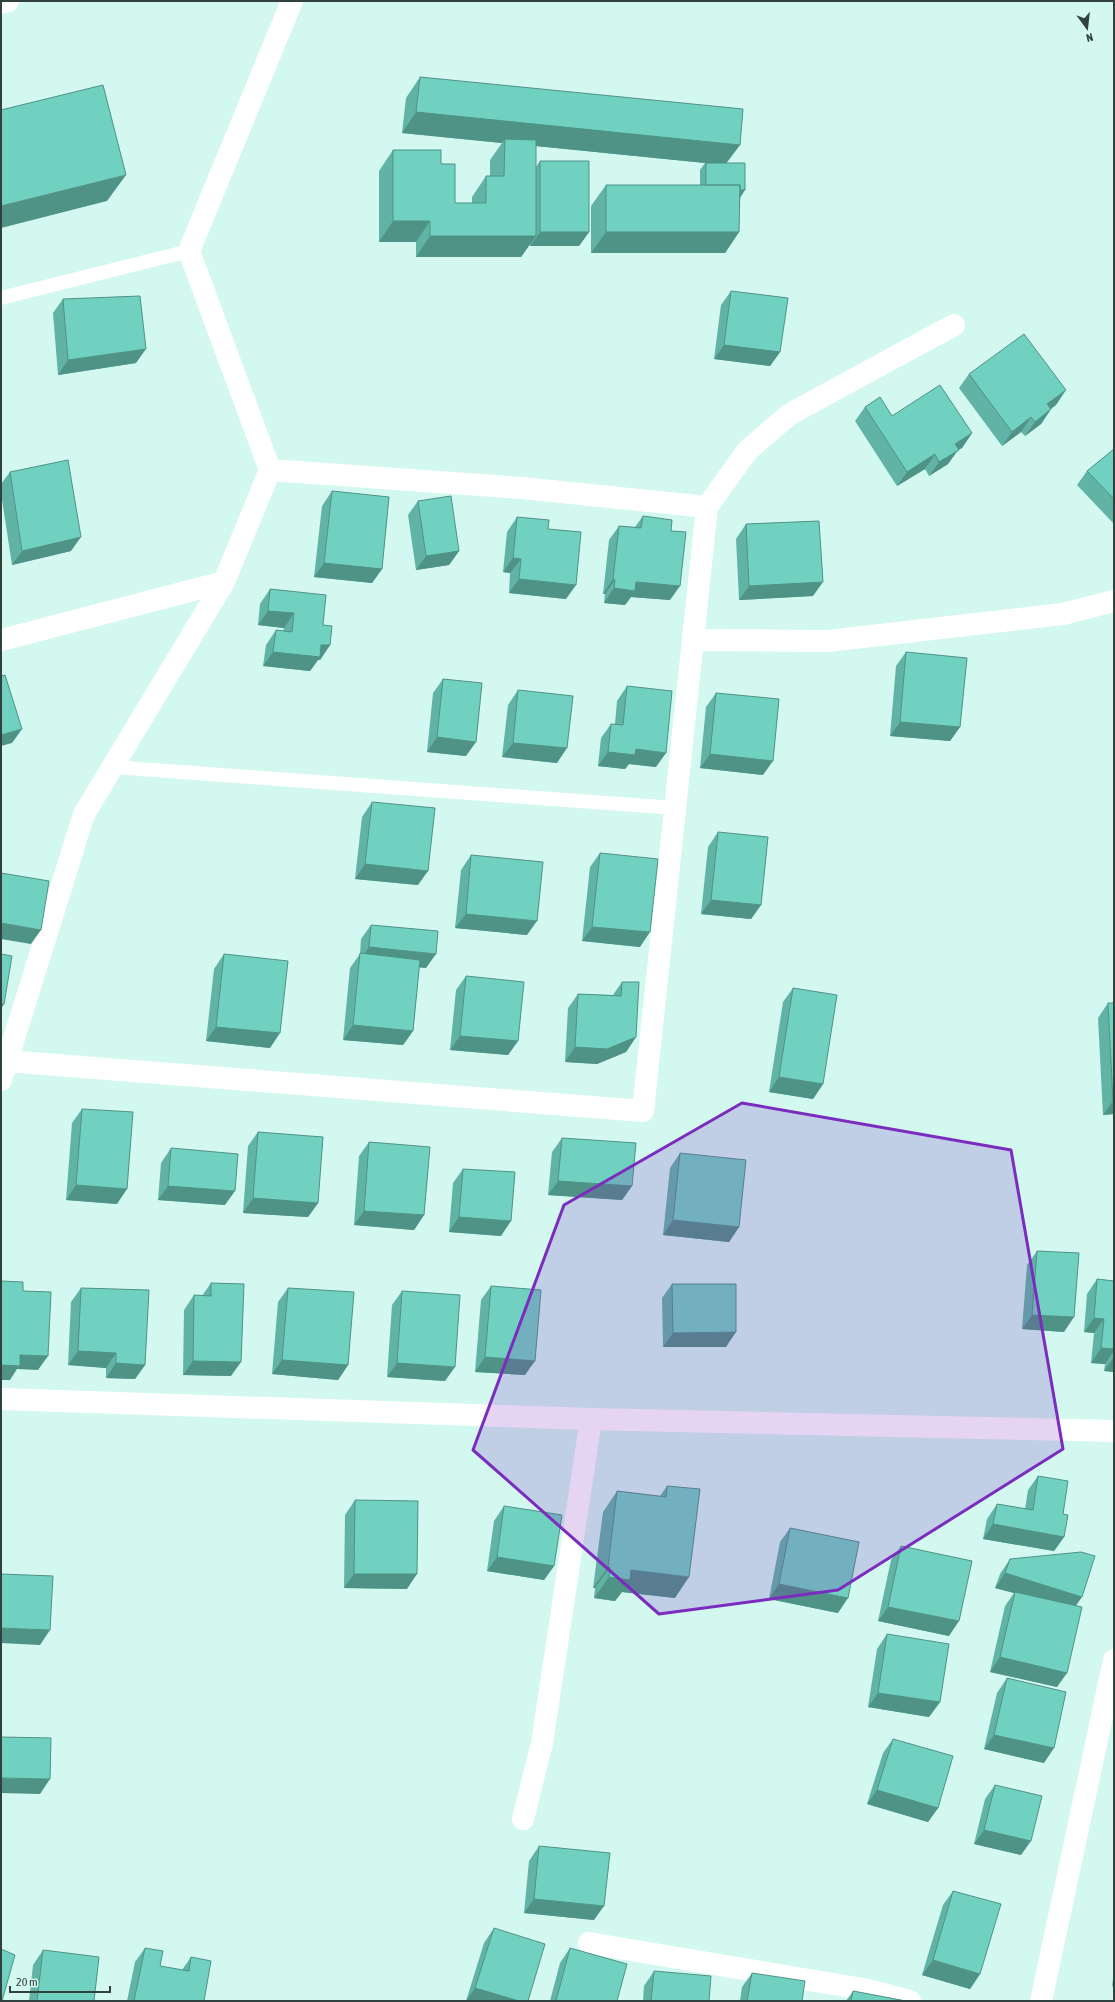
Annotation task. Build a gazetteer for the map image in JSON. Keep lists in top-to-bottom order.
{
  "scale_bar": "20 m",
  "north": "bottom"
}
